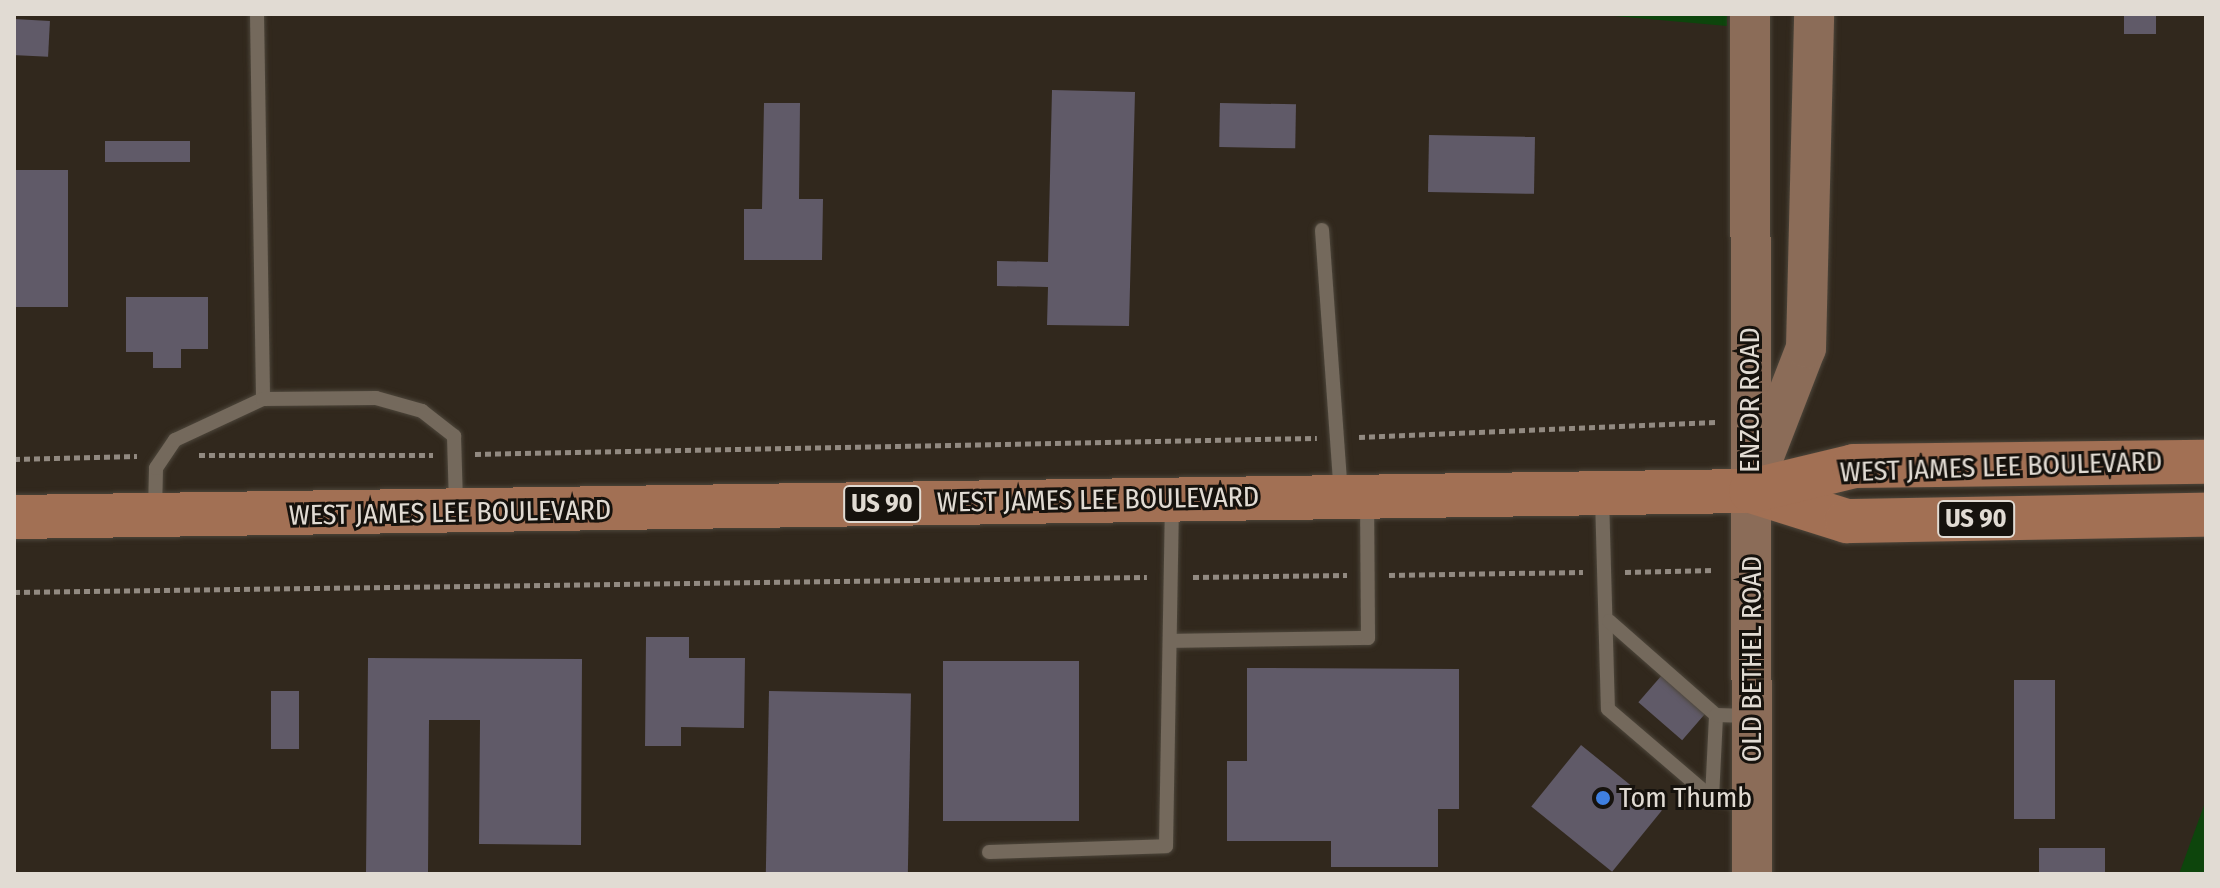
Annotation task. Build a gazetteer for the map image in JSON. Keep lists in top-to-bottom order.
{
  "streets": {
    "main road": [
      "ENZOR ROAD",
      "WEST JAMES LEE BOULEVARD",
      "US 90",
      "OLD BETHEL ROAD"
    ]
  },
  "crossings": [
    ["ENZOR ROAD", "WEST JAMES LEE BOULEVARD"],
    ["ENZOR ROAD", "OLD BETHEL ROAD"],
    ["WEST JAMES LEE BOULEVARD", "OLD BETHEL ROAD"]
  ],
  "places": ["Tom Thumb"]
}
